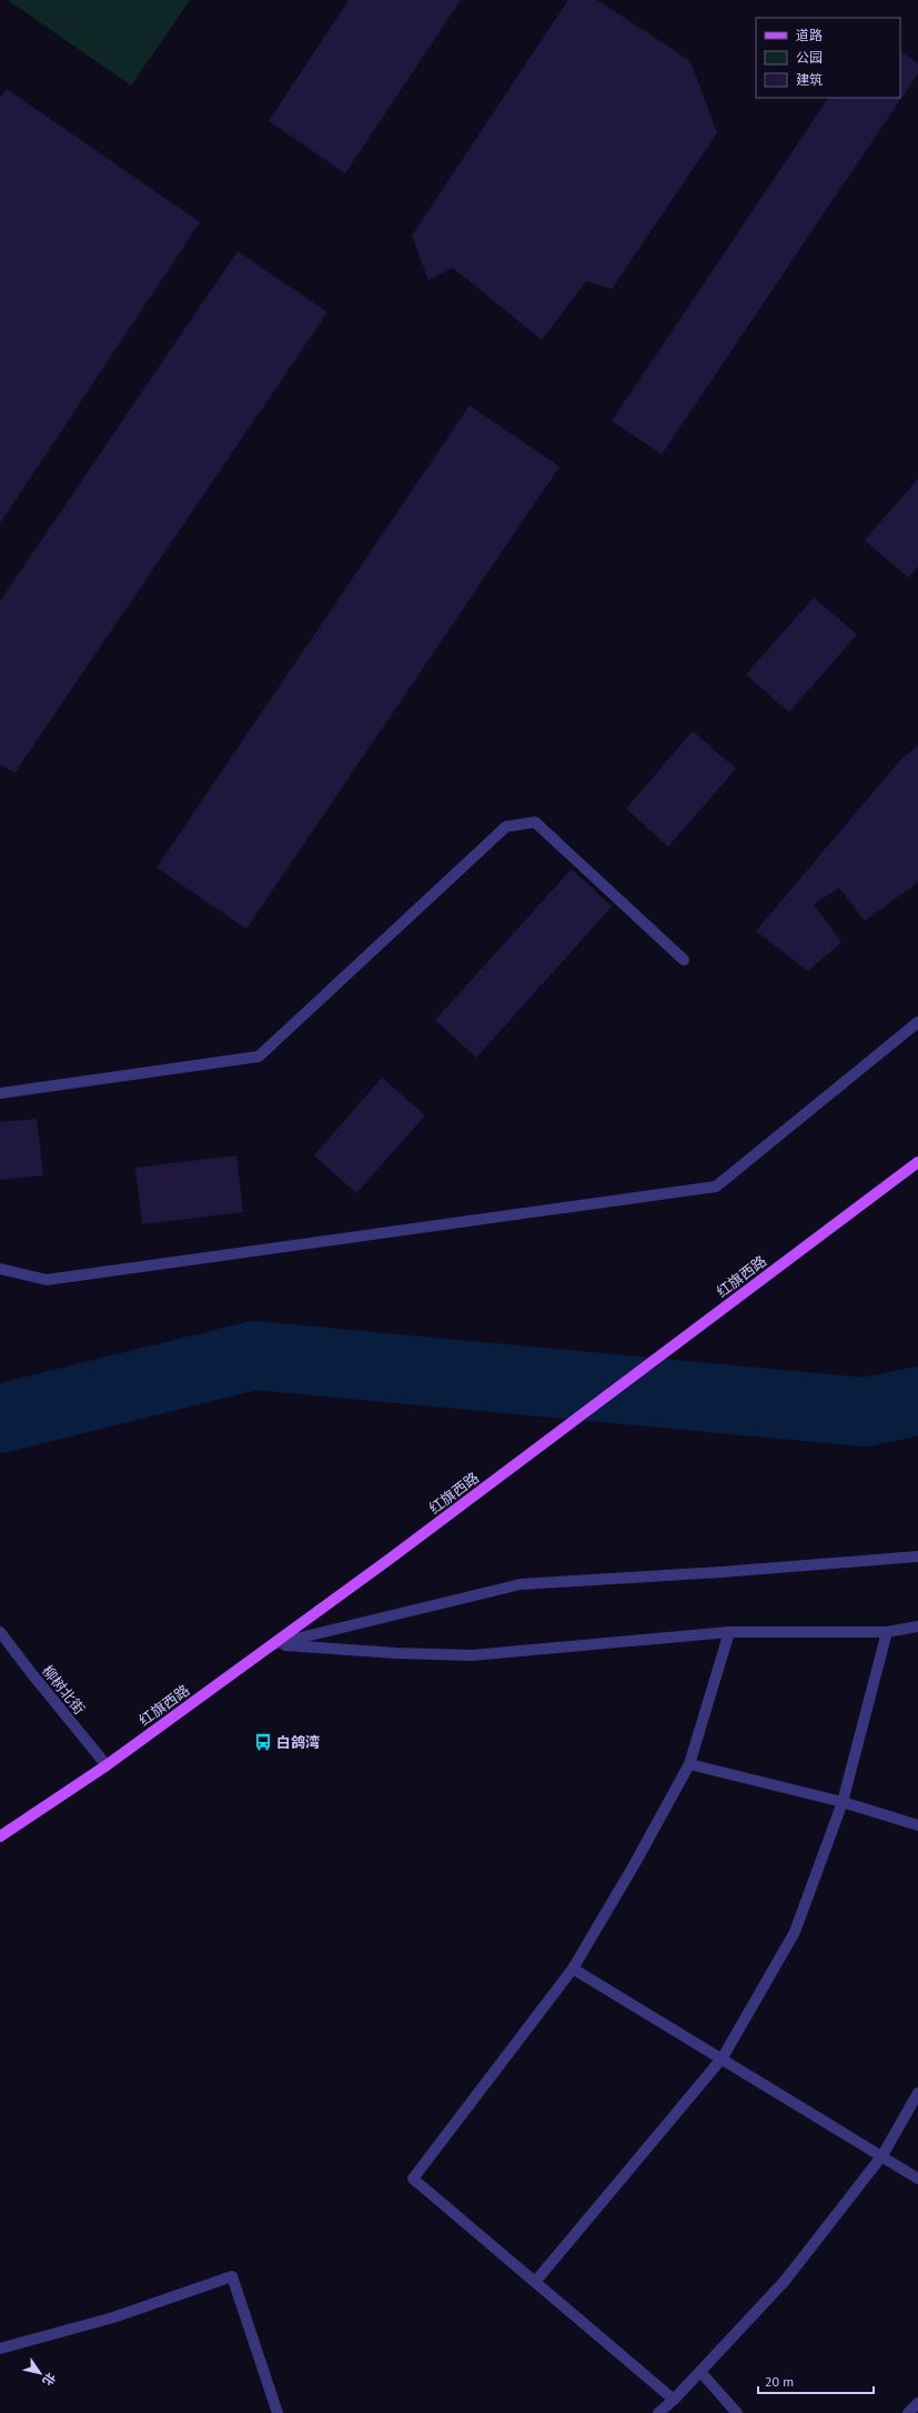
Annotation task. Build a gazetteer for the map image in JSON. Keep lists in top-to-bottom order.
{
  "streets": {
    "main road": ["红旗西路"],
    "street": ["柳树北街"]
  },
  "crossings": [
    ["红旗西路", "柳树北街"]
  ],
  "places": {
    "bus stop": ["白鸽湾"]
  },
  "legend": ["道路", "公园", "建筑"],
  "scale_bar": "20 m",
  "north": "bottom right"
}
